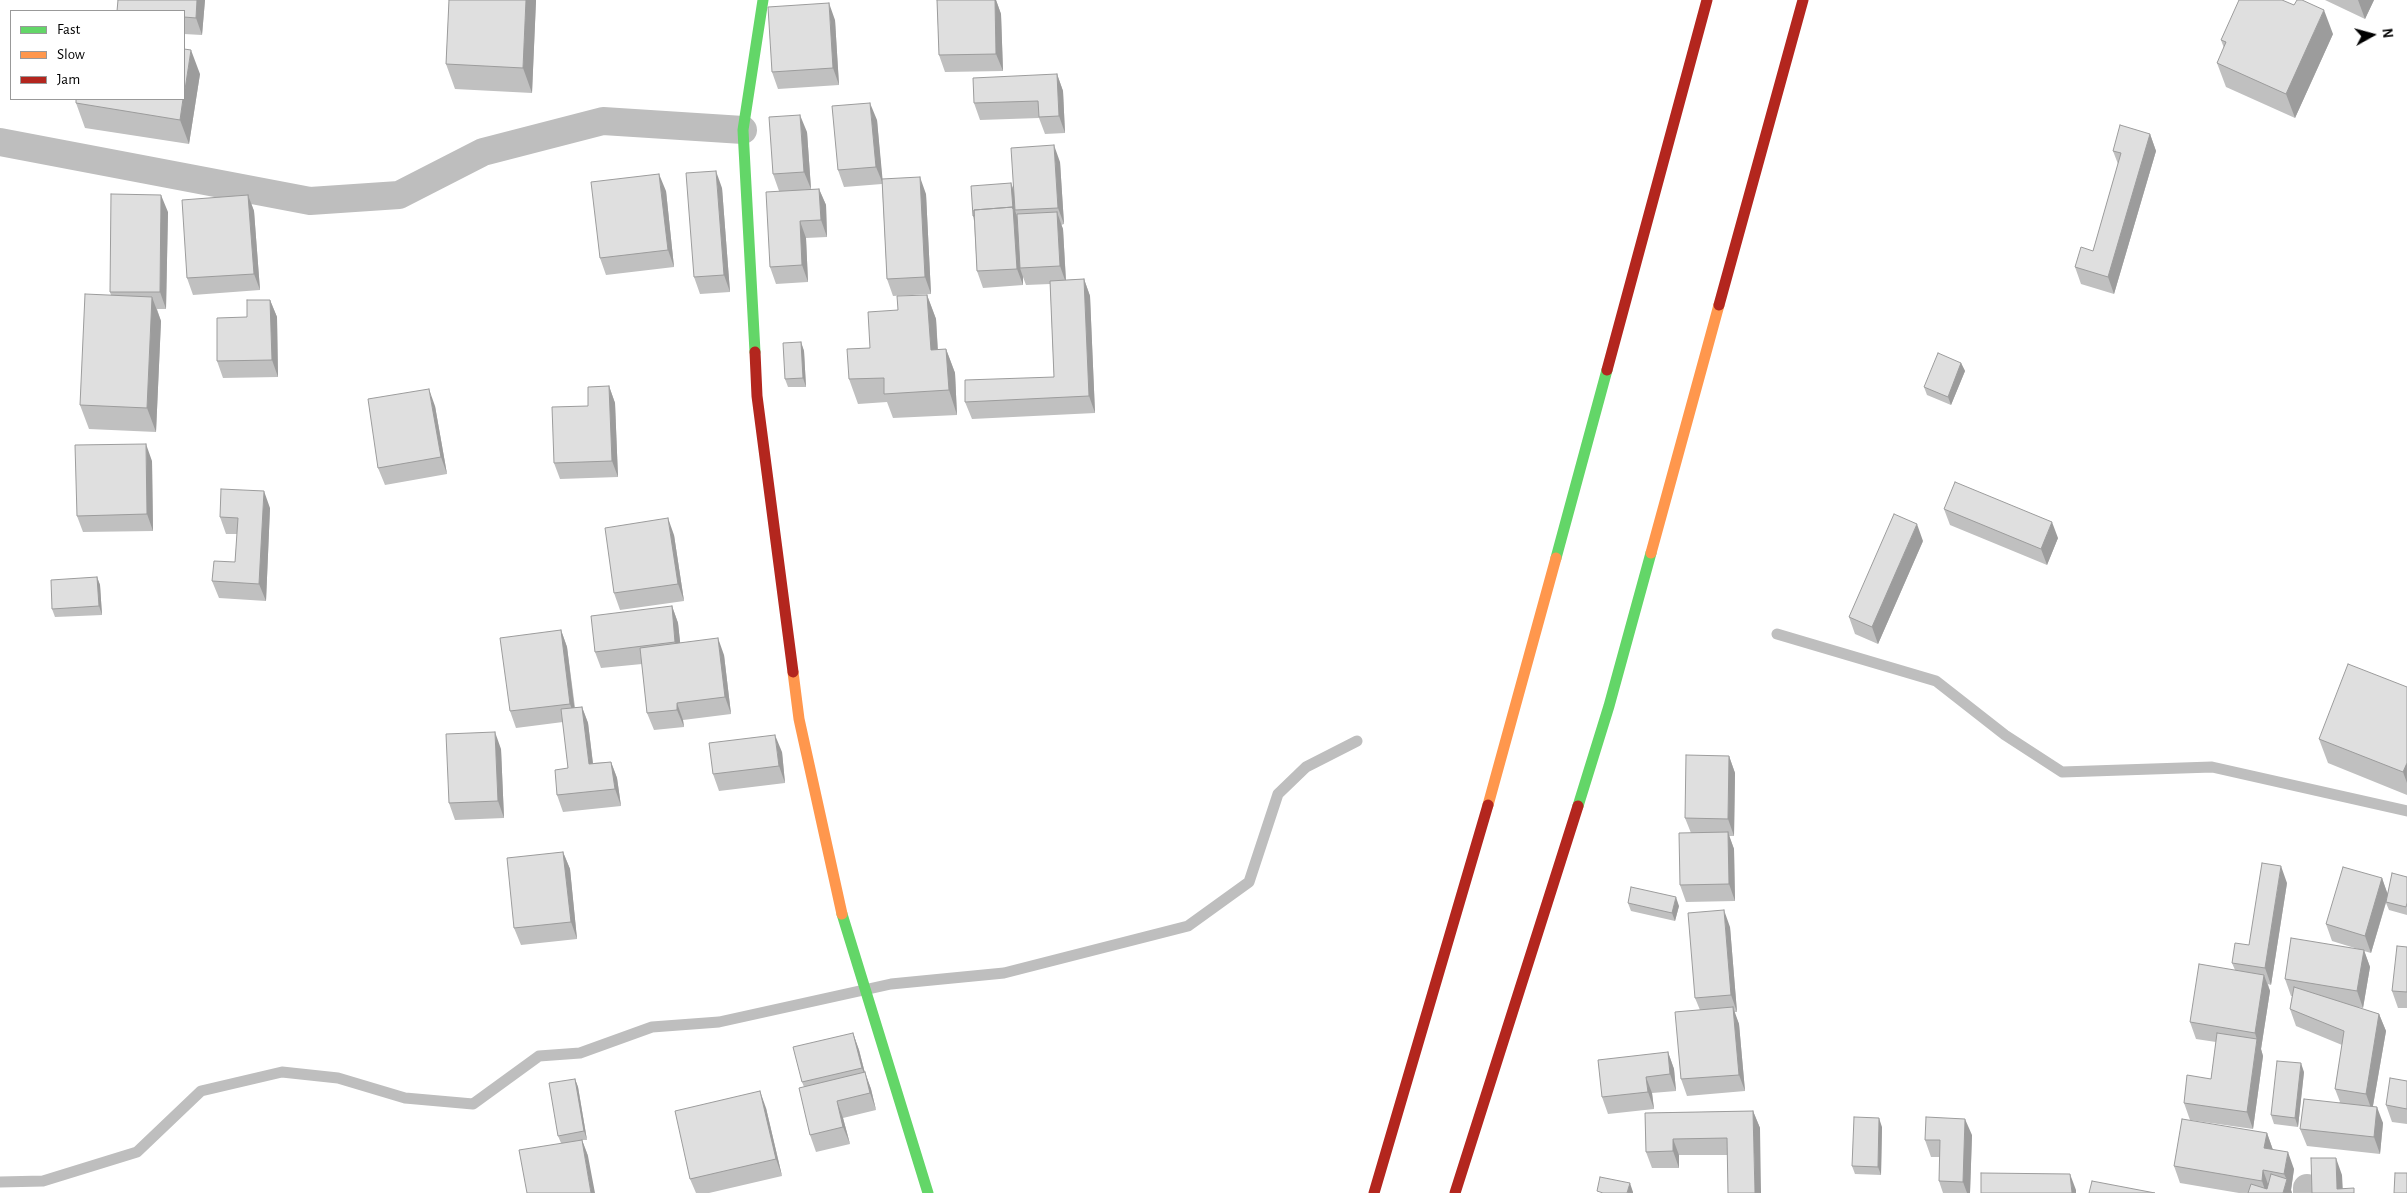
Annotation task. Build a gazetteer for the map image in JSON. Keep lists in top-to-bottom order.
{
  "legend": ["Fast", "Slow", "Jam"],
  "north": "right"
}
